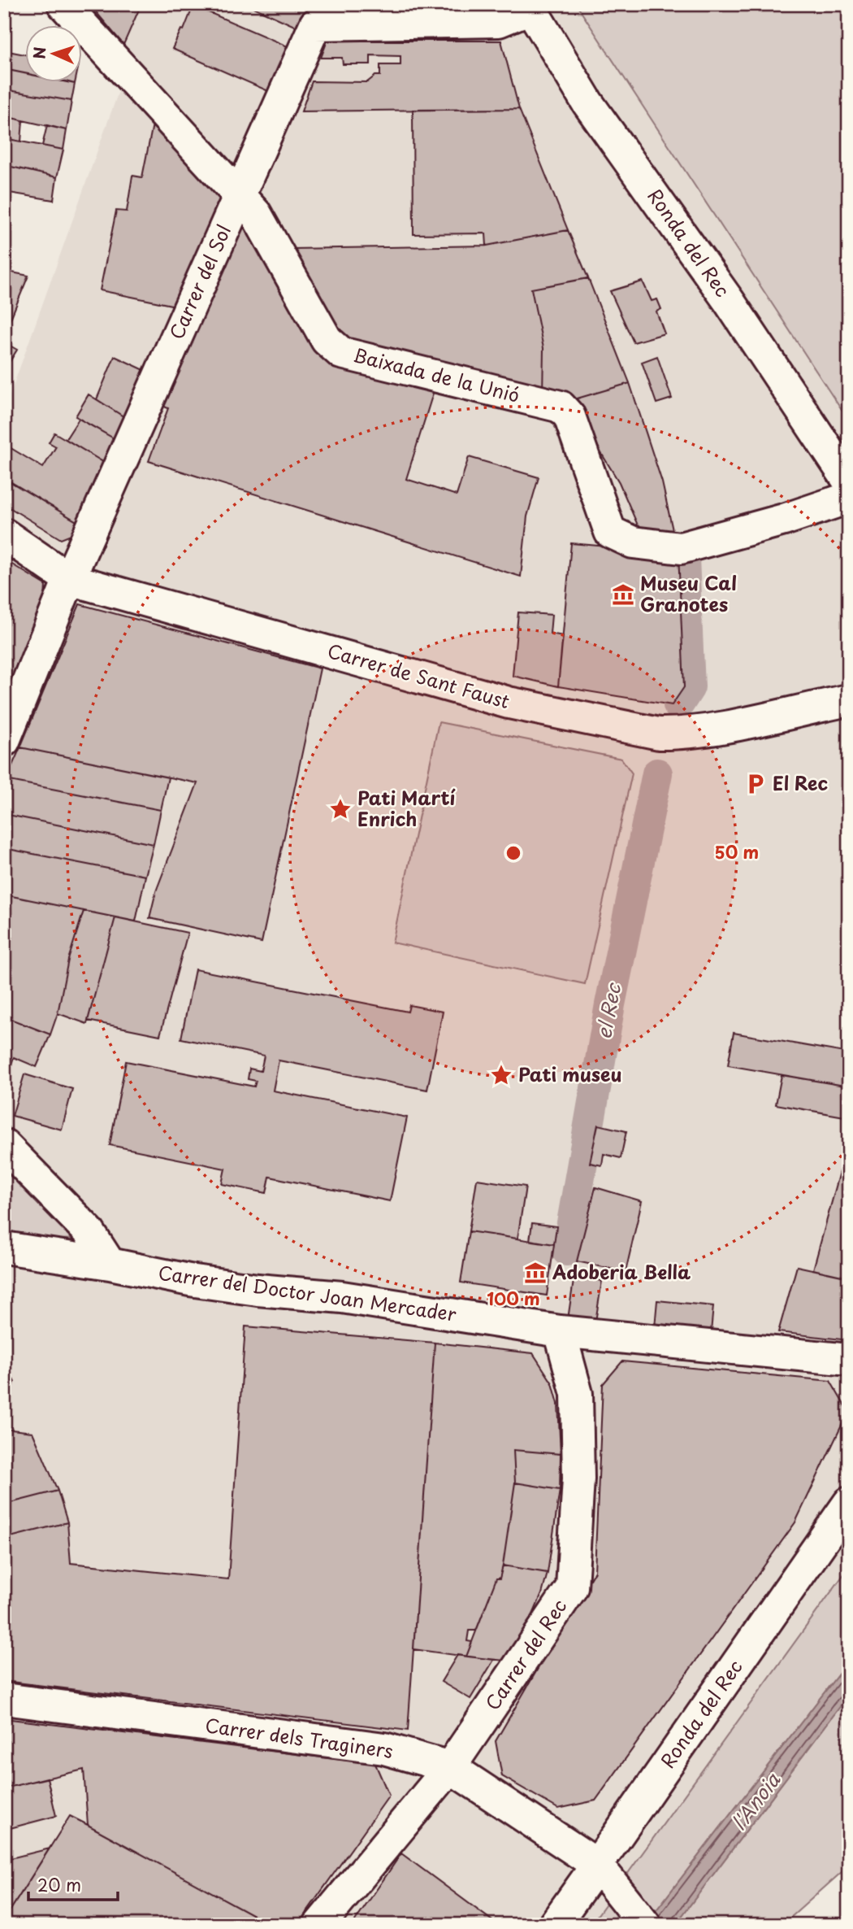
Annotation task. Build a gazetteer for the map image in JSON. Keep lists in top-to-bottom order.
{
  "streets": {
    "street": [
      "Ronda del Rec",
      "Carrer del Sol",
      "Baixada de la Unió",
      "Carrer de Sant Faust",
      "Carrer del Doctor Joan Mercader",
      "Carrer del Rec",
      "Carrer dels Traginers"
    ]
  },
  "crossings": [
    ["Ronda del Rec", "Carrer del Sol"],
    ["Ronda del Rec", "Carrer dels Traginers"],
    ["Carrer del Sol", "Baixada de la Unió"],
    ["Carrer del Sol", "Carrer de Sant Faust"],
    ["Carrer del Doctor Joan Mercader", "Carrer del Rec"],
    ["Carrer del Rec", "Carrer dels Traginers"]
  ],
  "water": ["el Rec", "l'Anoia"],
  "places": {
    "museum": ["Museu Cal Granotes", "Adoberia Bella"],
    "parking": ["El Rec"],
    "place": ["Pati Martí Enrich", "Pati museu"]
  },
  "scale_bar": "20 m",
  "north": "left",
  "rings": ["50 m", "100 m"]
}
